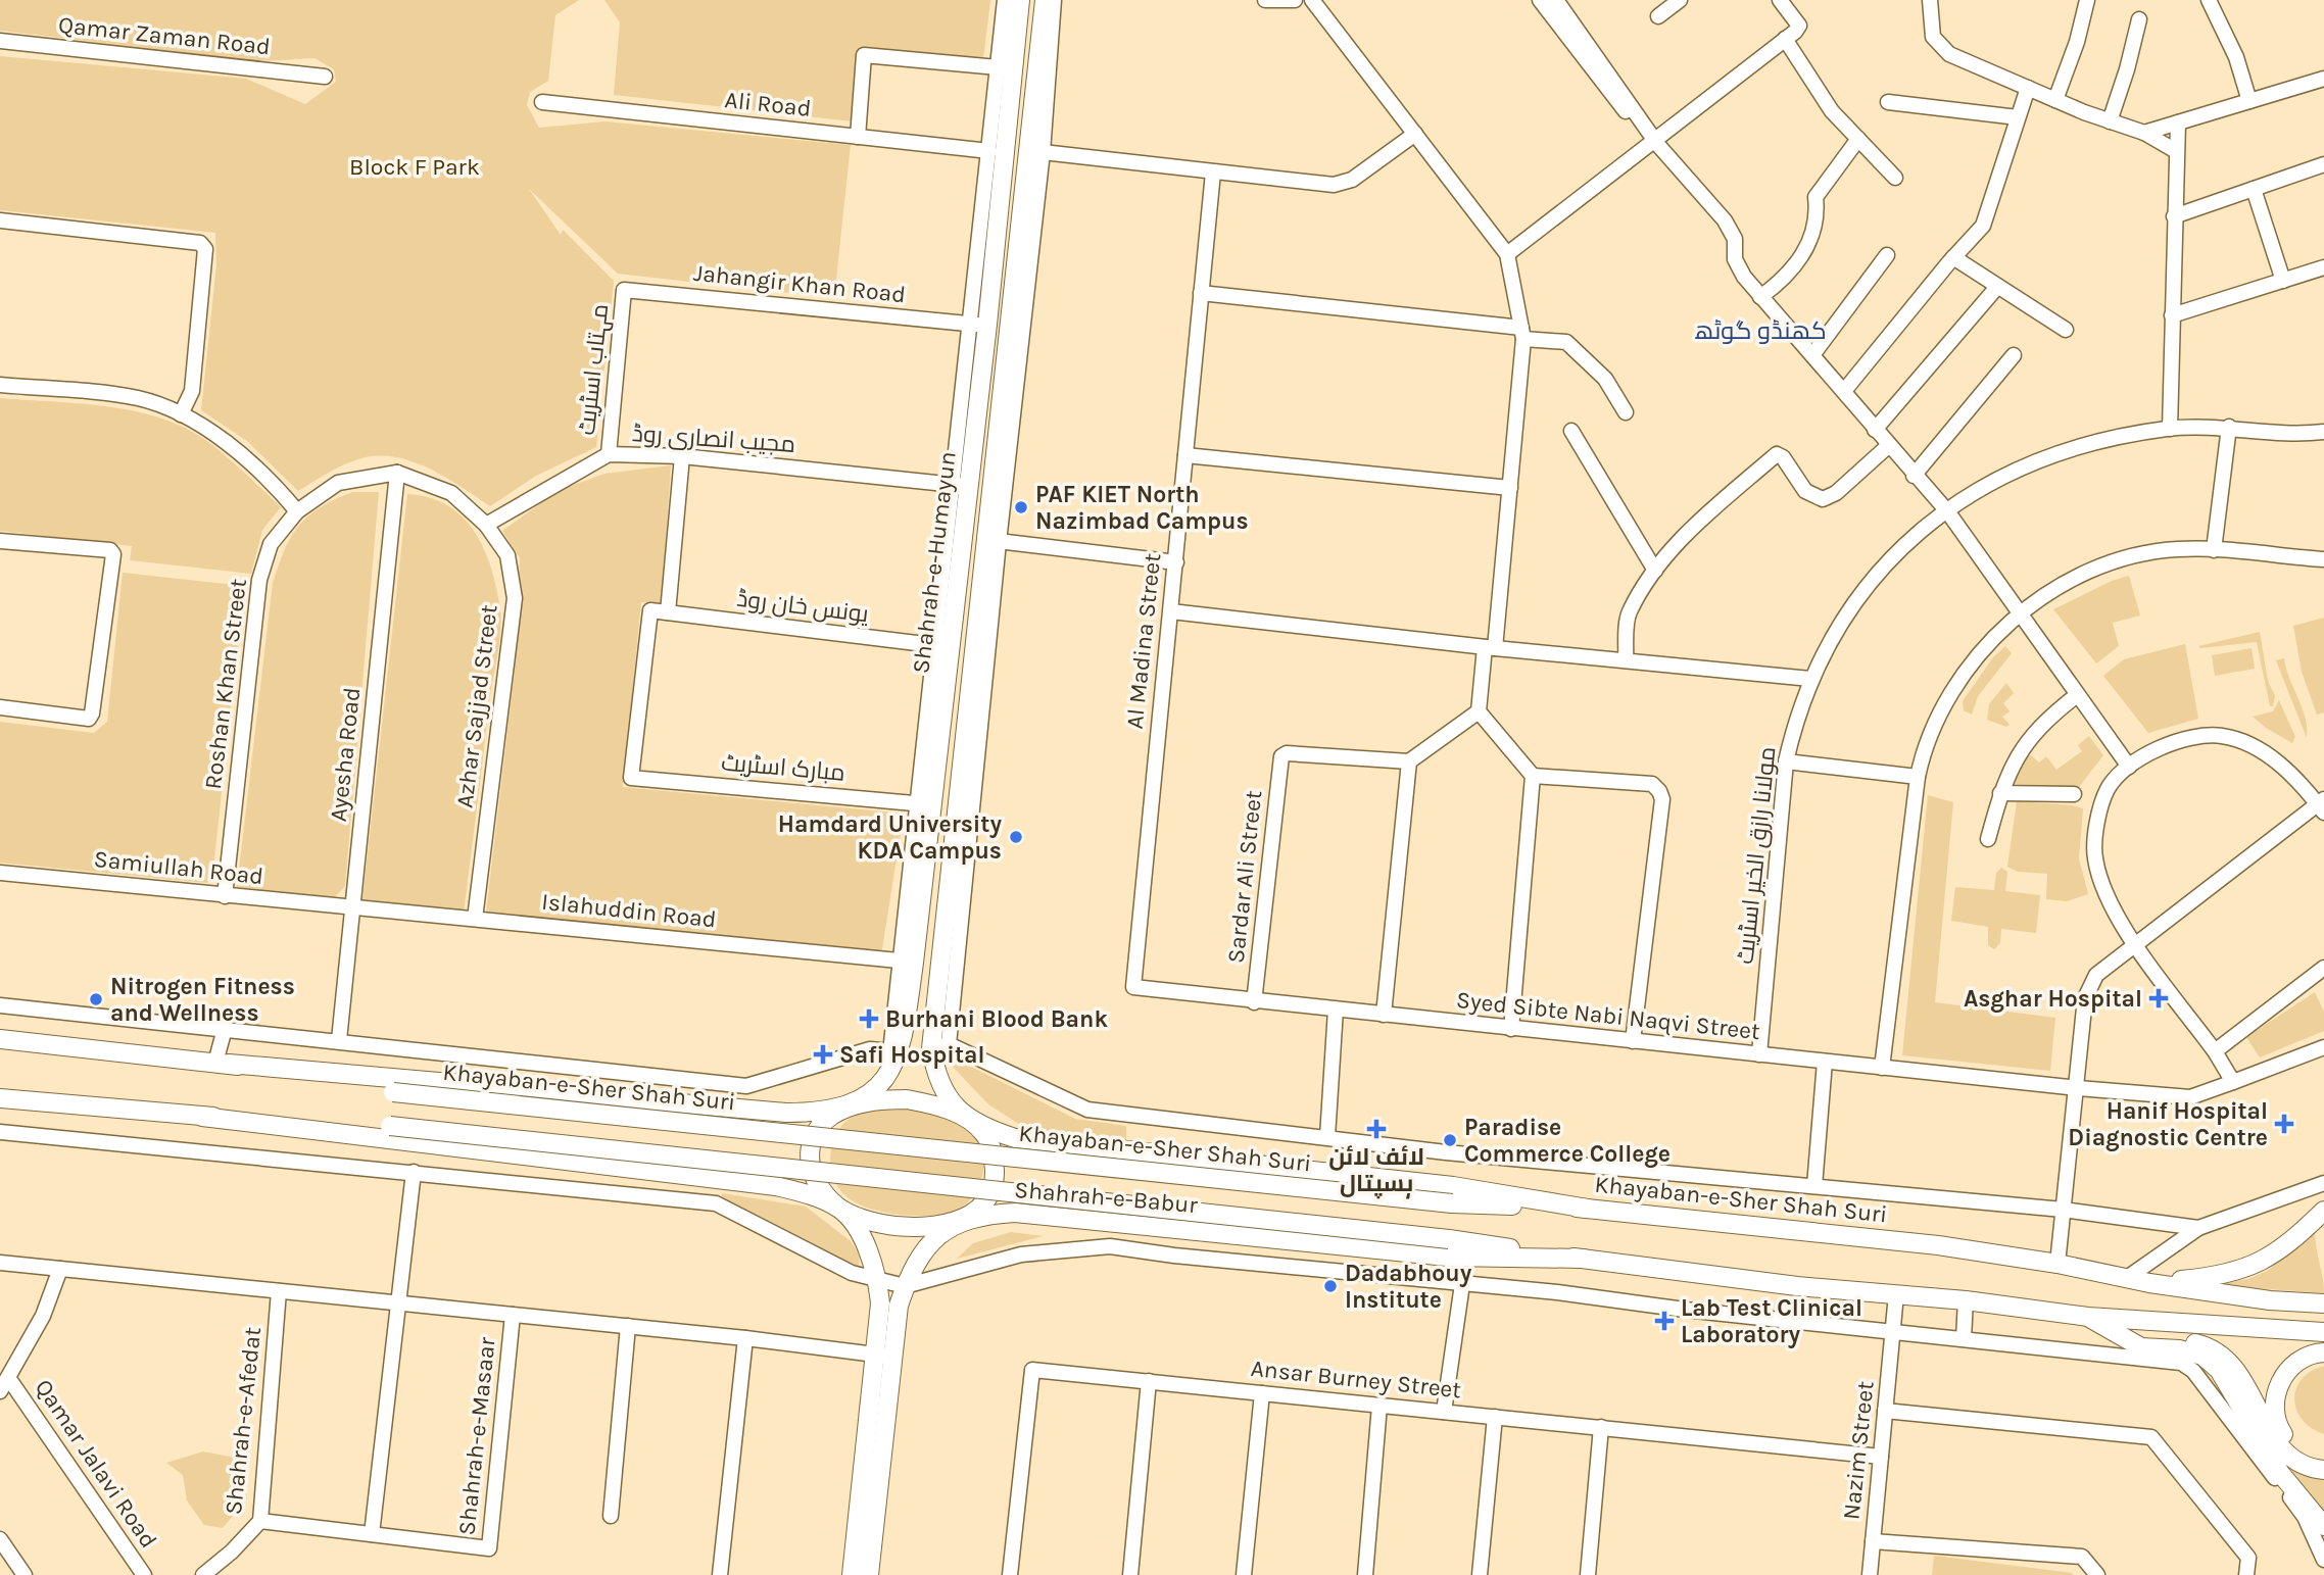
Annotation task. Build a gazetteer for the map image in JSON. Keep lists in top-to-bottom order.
{
  "streets": {
    "main road": ["Shahrah-e-Humayun", "Khayaban-e-Sher Shah Suri", "Shahrah-e-Babur"],
    "street": [
      "Qamar Zaman Road",
      "Ali Road",
      "Jahangir Khan Road",
      "مہتاب اسٹریٹ",
      "مجیب انصاری روڈ",
      "یونس خان روڈ",
      "Al Madina Street",
      "Roshan Khan Street",
      "Azhar Sajjad Street",
      "Ayesha Road",
      "مبارک اسٹریٹ",
      "مولانا رازق الخیر اسٹریٹ",
      "Samiullah Road",
      "Sardar Ali Street",
      "Islahuddin Road",
      "Syed Sibte Nabi Naqvi Street",
      "Ansar Burney Street",
      "Shahrah-e-Afedat",
      "Shahrah-e-Masaar",
      "Nazim Street",
      "Qamar Jalavi Road"
    ]
  },
  "crossings": [
    ["Jahangir Khan Road", "مہتاب اسٹریٹ"],
    ["Jahangir Khan Road", "Shahrah-e-Humayun"],
    ["مہتاب اسٹریٹ", "مجیب انصاری روڈ"],
    ["مجیب انصاری روڈ", "Shahrah-e-Humayun"],
    ["مجیب انصاری روڈ", "Azhar Sajjad Street"],
    ["Shahrah-e-Humayun", "یونس خان روڈ"],
    ["Shahrah-e-Humayun", "مبارک اسٹریٹ"],
    ["Shahrah-e-Humayun", "Islahuddin Road"],
    ["Shahrah-e-Humayun", "Shahrah-e-Babur"],
    ["یونس خان روڈ", "مبارک اسٹریٹ"],
    ["Al Madina Street", "Syed Sibte Nabi Naqvi Street"],
    ["Roshan Khan Street", "Azhar Sajjad Street"],
    ["Roshan Khan Street", "Ayesha Road"],
    ["Roshan Khan Street", "Samiullah Road"],
    ["Azhar Sajjad Street", "Ayesha Road"],
    ["Azhar Sajjad Street", "Islahuddin Road"],
    ["Ayesha Road", "Samiullah Road"],
    ["Ayesha Road", "Islahuddin Road"],
    ["مولانا رازق الخیر اسٹریٹ", "Syed Sibte Nabi Naqvi Street"],
    ["Samiullah Road", "Islahuddin Road"],
    ["Sardar Ali Street", "Syed Sibte Nabi Naqvi Street"],
    ["Ansar Burney Street", "Nazim Street"],
    ["Shahrah-e-Afedat", "Shahrah-e-Masaar"]
  ],
  "districts": ["کھنڈو گوٹھ"],
  "parks": ["Block F Park"],
  "places": {
    "other": [
      "PAF KIET North Nazimbad Campus",
      "Hamdard University KDA Campus",
      "Nitrogen Fitness and Wellness",
      "Paradise Commerce College",
      "Dadabhouy Institute"
    ],
    "health": [
      "Asghar Hospital",
      "Burhani Blood Bank",
      "Safi Hospital",
      "Hanif Hospital Diagnostic Centre",
      "لائف لائن ہسپتال",
      "Lab Test Clinical Laboratory"
    ]
  }
}
